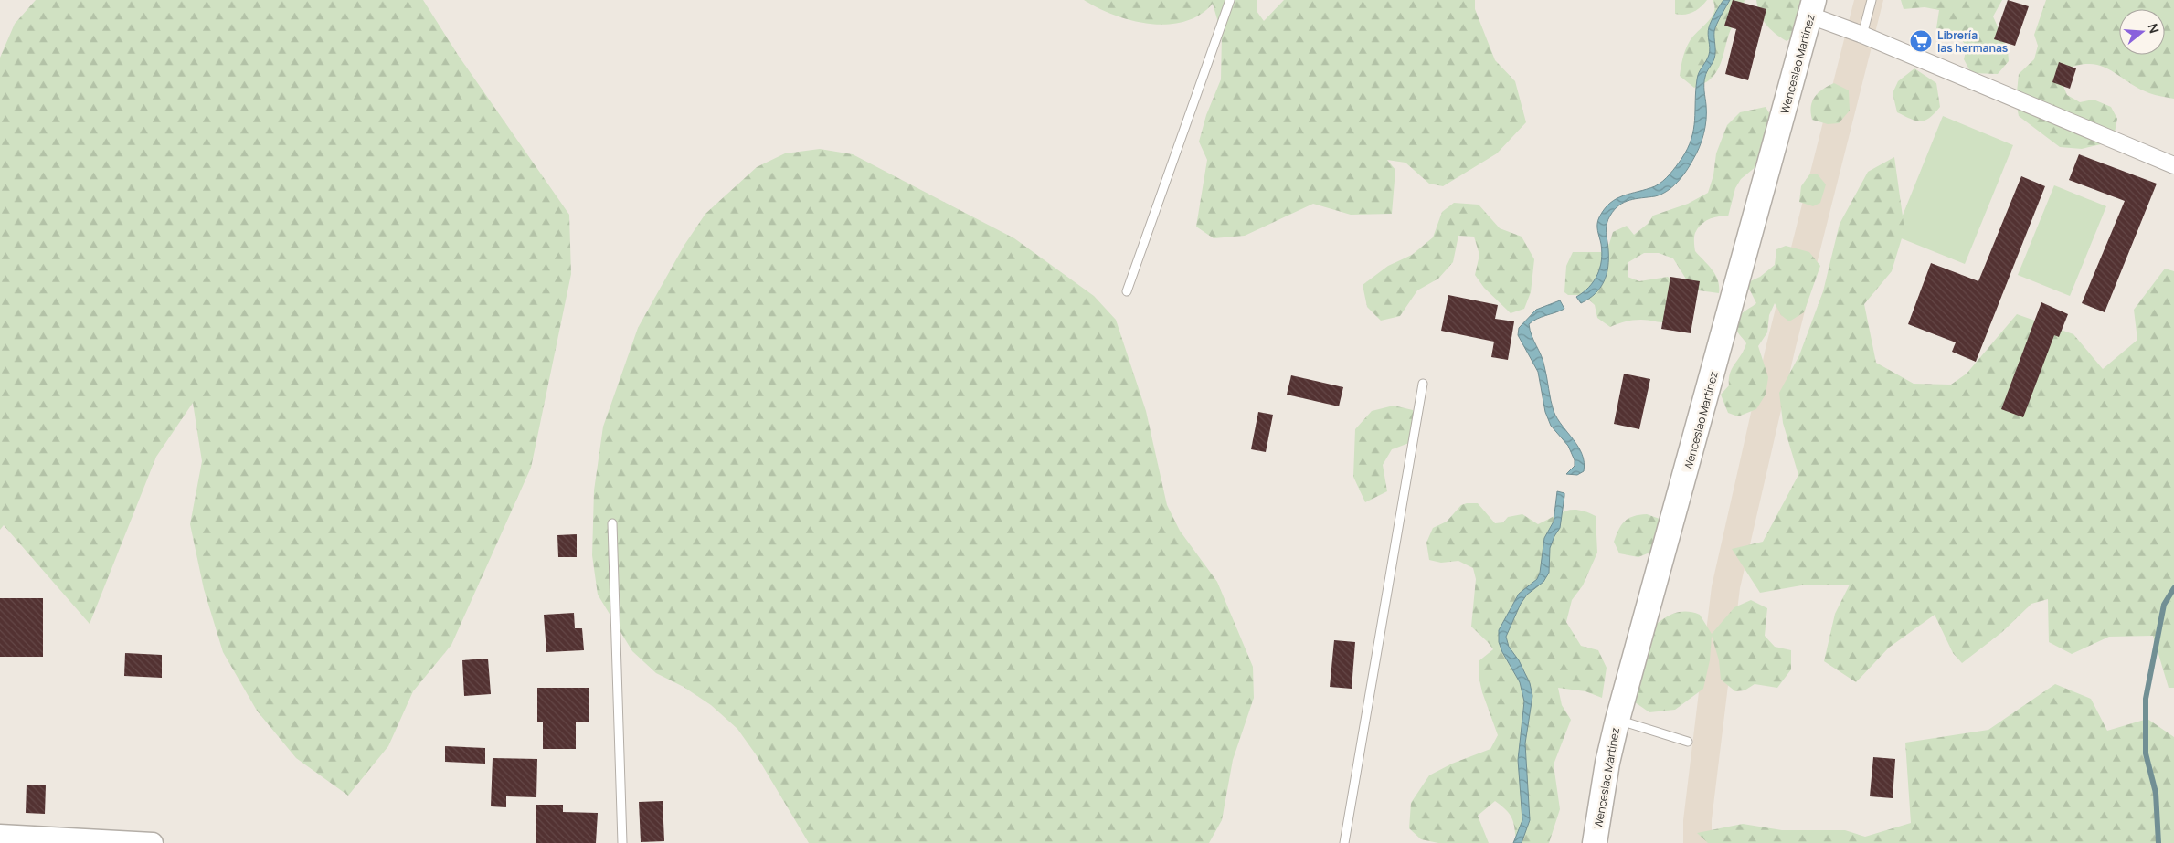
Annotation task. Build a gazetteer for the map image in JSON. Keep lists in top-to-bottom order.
{
  "streets": {
    "main road": ["Wenceslao Martínez"]
  },
  "places": {
    "supermarket": ["Librería las hermanas"]
  },
  "north": "right"
}
